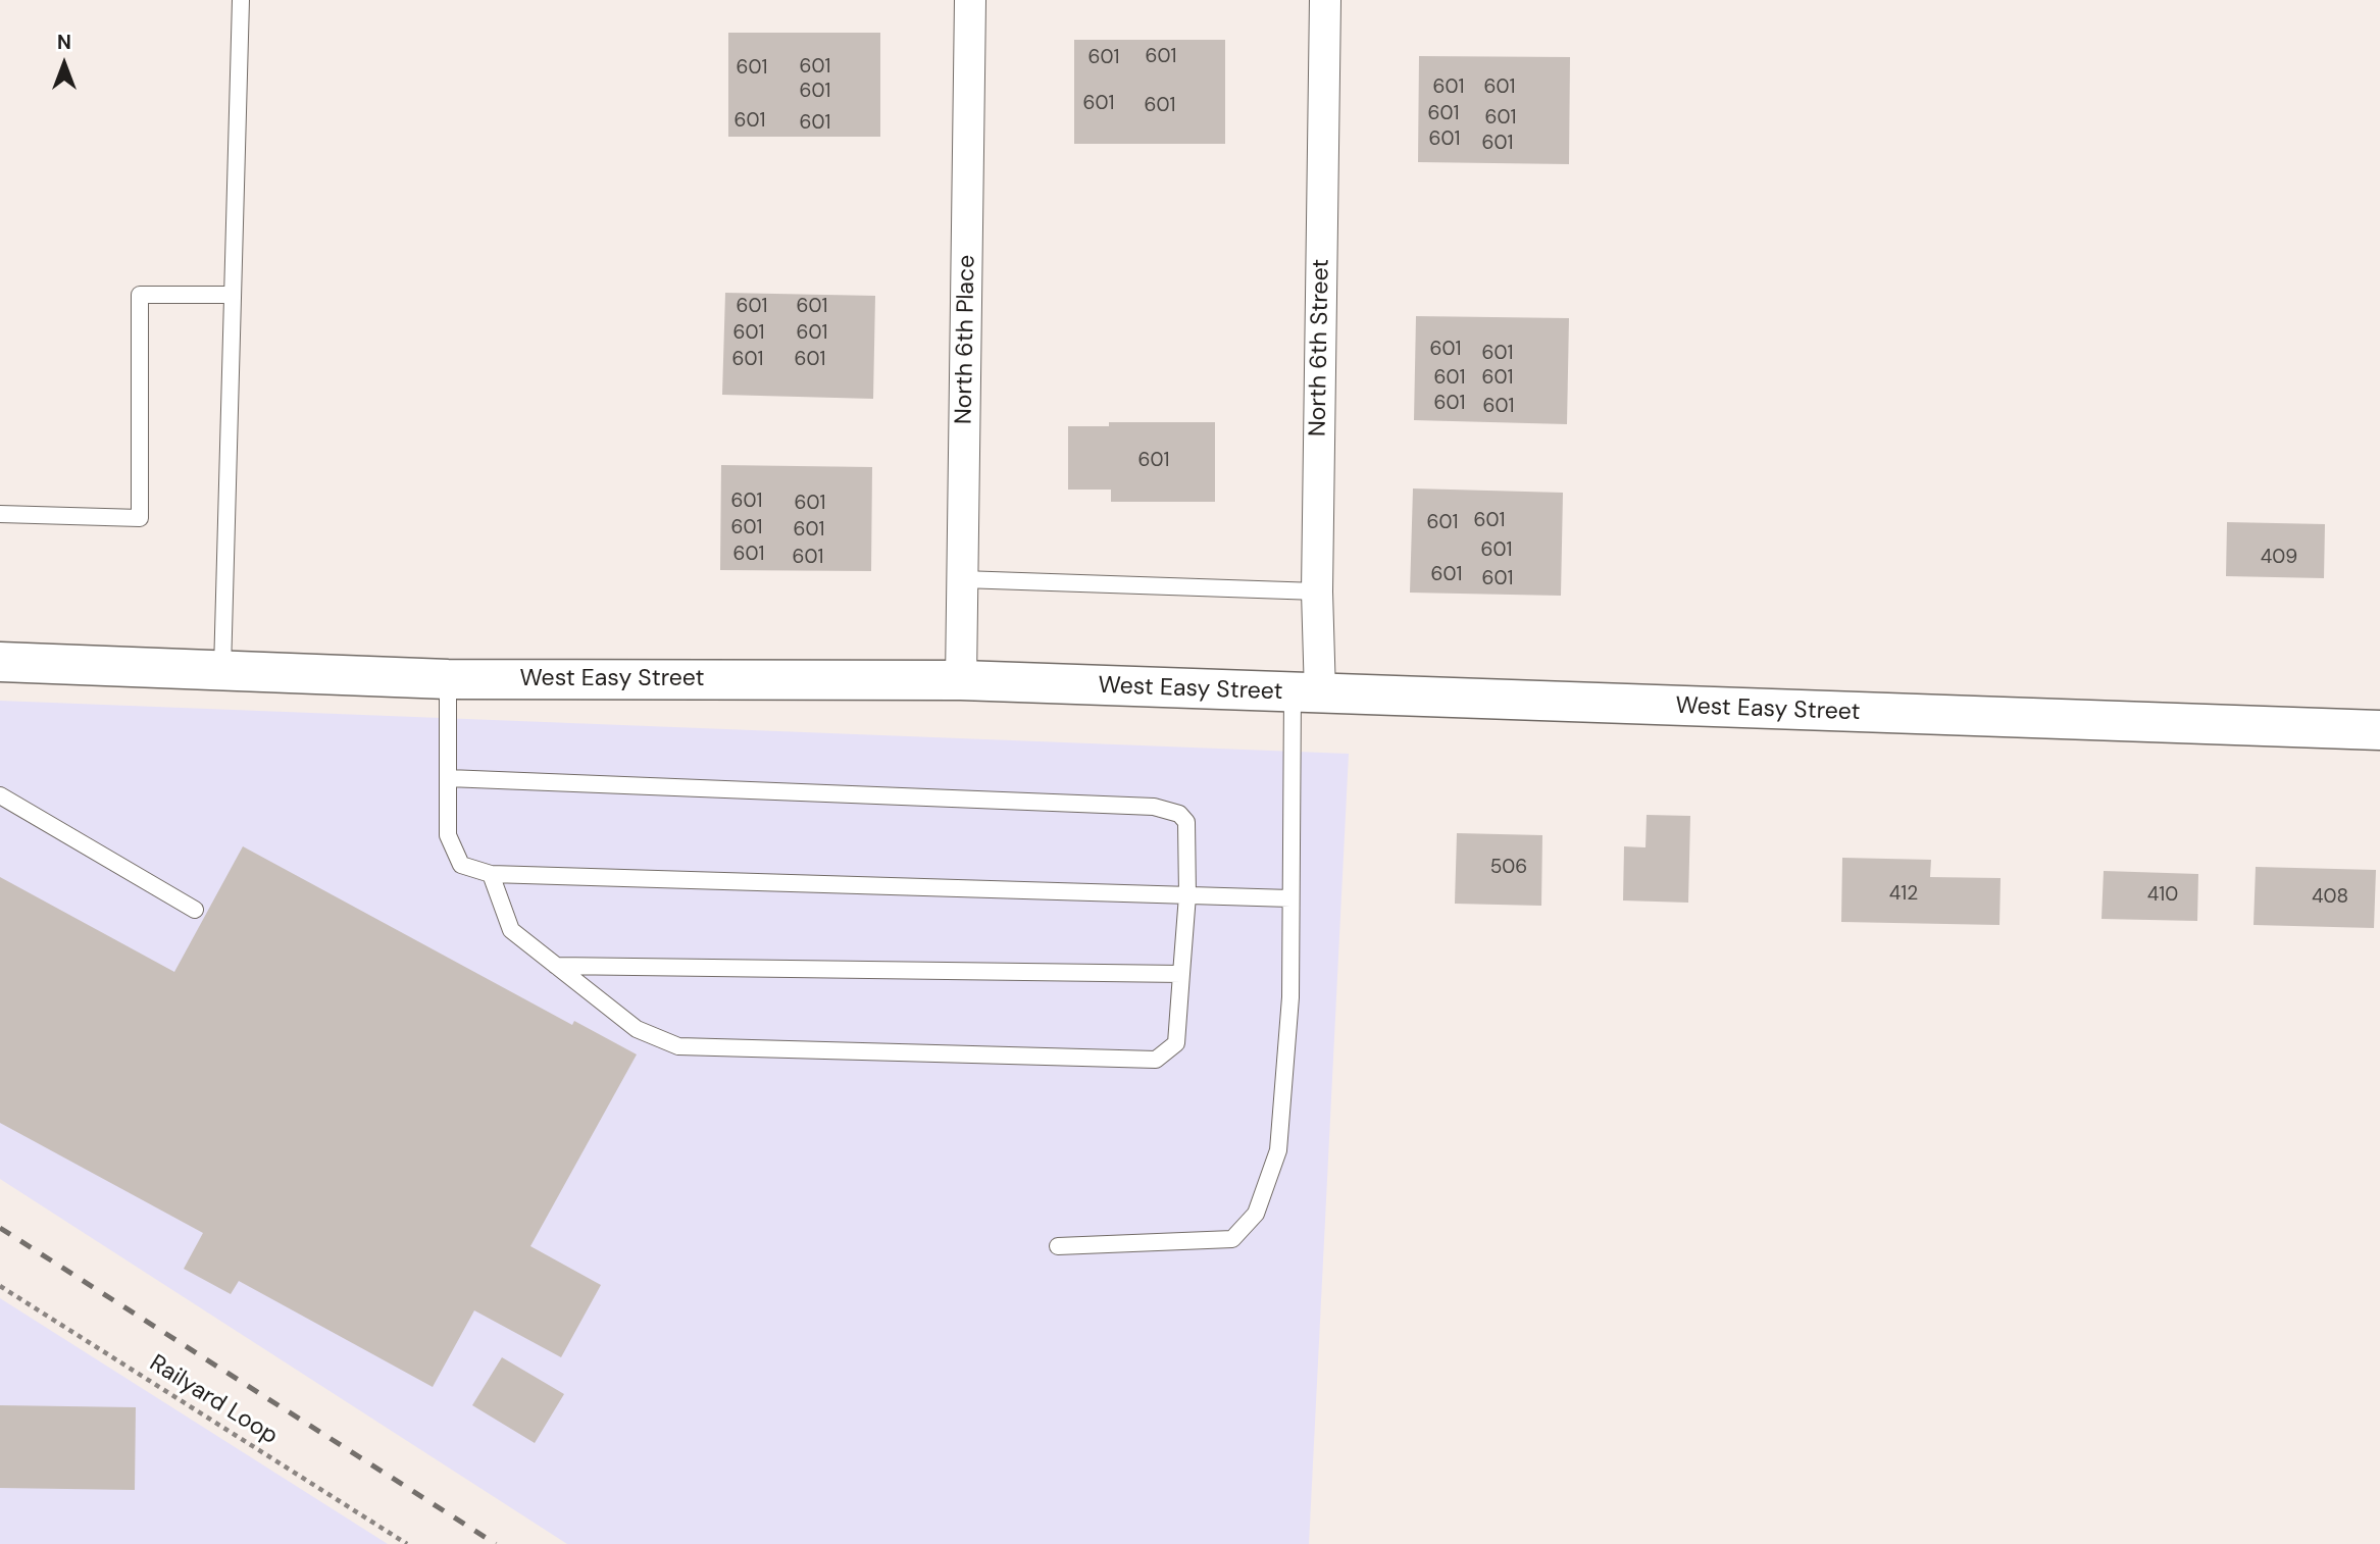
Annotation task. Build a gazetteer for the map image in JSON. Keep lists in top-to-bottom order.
{
  "streets": {
    "street": ["North 6th Place", "North 6th Street", "West Easy Street"],
    "path": ["Railyard Loop"]
  },
  "crossings": [
    ["North 6th Place", "West Easy Street"],
    ["North 6th Street", "West Easy Street"]
  ],
  "house_numbers": [
    "601",
    "601",
    "601",
    "601",
    "601",
    "601",
    "601",
    "601",
    "601",
    "601",
    "601",
    "601",
    "601",
    "601",
    "601",
    "601",
    "601",
    "601",
    "601",
    "601",
    "601",
    "601",
    "601",
    "601",
    "601",
    "601",
    "601",
    "601",
    "601",
    "601",
    "601",
    "601",
    "601",
    "601",
    "601",
    "601",
    "601",
    "409",
    "601",
    "601",
    "506",
    "412",
    "410",
    "408"
  ],
  "north": "top"
}
